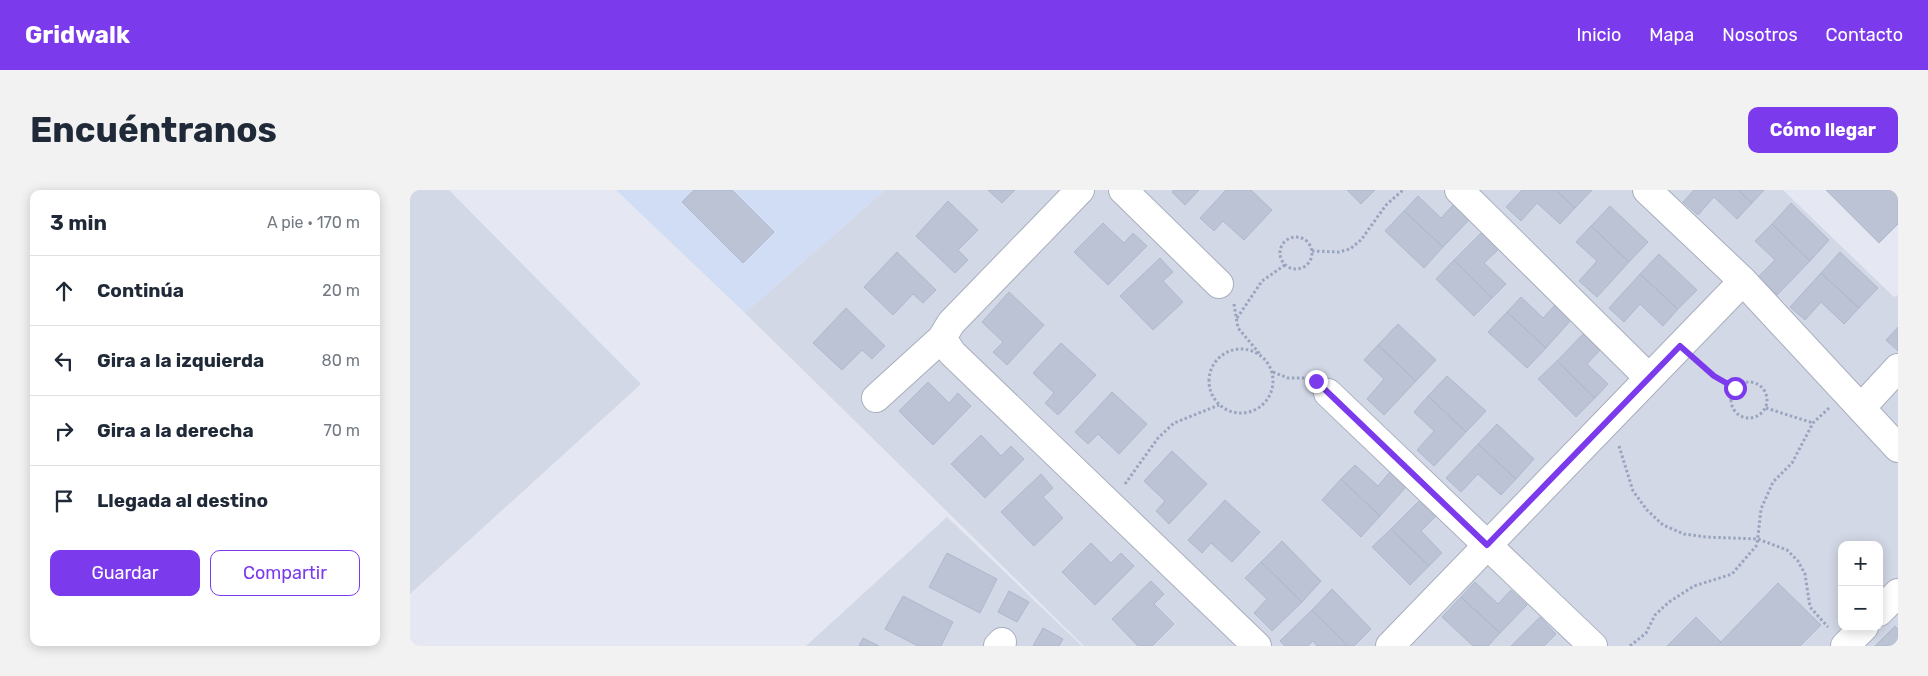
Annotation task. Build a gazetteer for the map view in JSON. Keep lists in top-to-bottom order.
{
  "page": {
    "header": "Gridwalk",
    "nav": [
      "Inicio",
      "Mapa",
      "Nosotros",
      "Contacto"
    ],
    "buttons": [
      "Cómo llegar",
      ["Guardar", "Compartir"]
    ],
    "title": "Encuéntranos",
    "heading": ["3 min", "A pie · 170 m"],
    "list": [
      ["Continúa", "20 m"],
      ["Gira a la izquierda", "80 m"],
      ["Gira a la derecha", "70 m"],
      "Llegada al destino"
    ],
    "map_buttons": ["+", "−"]
  }
}
